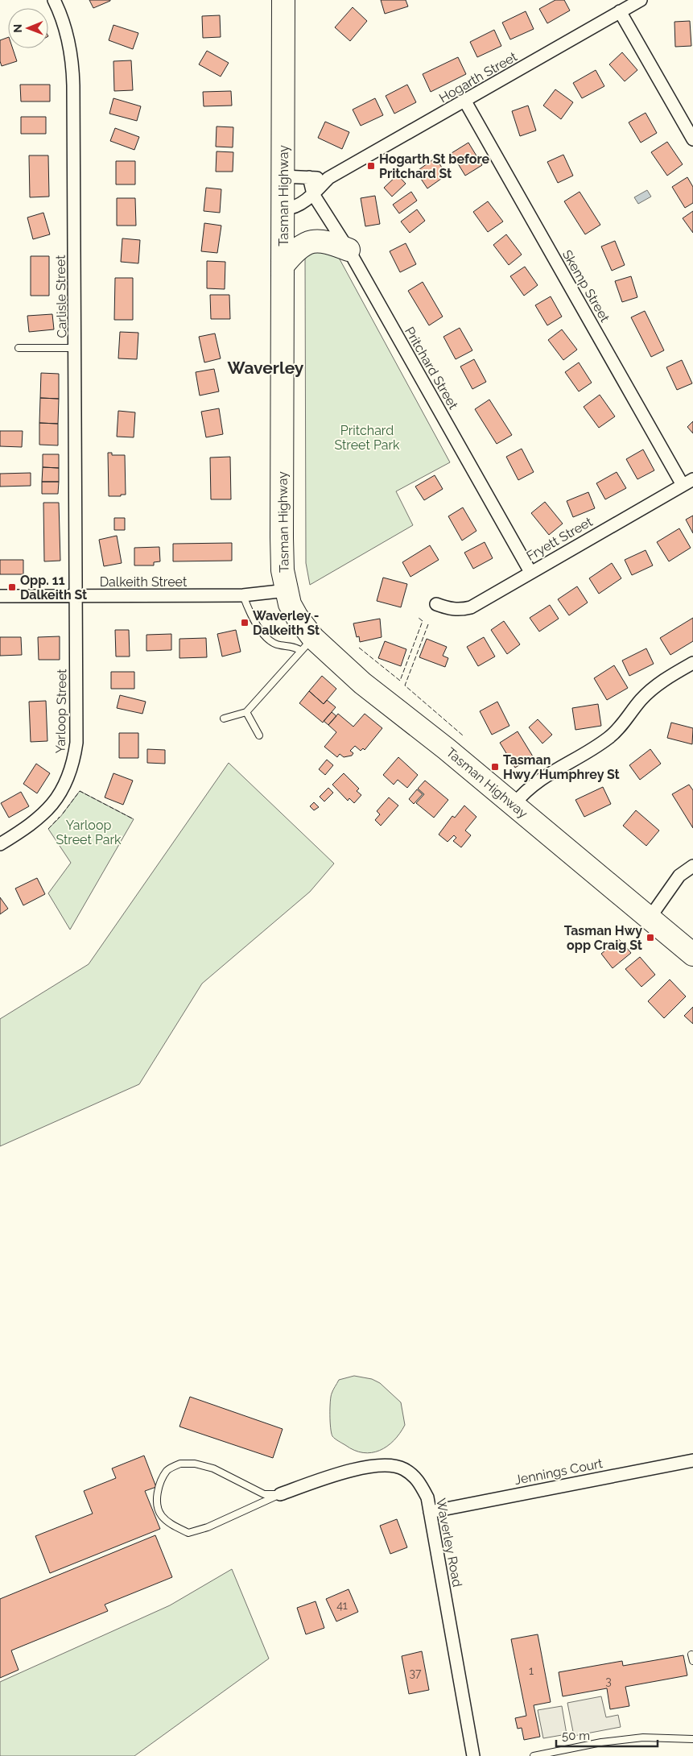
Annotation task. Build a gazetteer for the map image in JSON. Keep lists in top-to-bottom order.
{
  "streets": {
    "highway": ["Tasman Highway"],
    "street": [
      "Hogarth Street",
      "Skemp Street",
      "Carlisle Street",
      "Pritchard Street",
      "Fryett Street",
      "Dalkeith Street",
      "Yarloop Street",
      "Jennings Court",
      "Waverley Road"
    ]
  },
  "crossings": [
    ["Hogarth Street", "Tasman Highway"],
    ["Hogarth Street", "Skemp Street"],
    ["Hogarth Street", "Pritchard Street"],
    ["Tasman Highway", "Dalkeith Street"],
    ["Skemp Street", "Fryett Street"],
    ["Carlisle Street", "Dalkeith Street"],
    ["Carlisle Street", "Yarloop Street"],
    ["Pritchard Street", "Fryett Street"],
    ["Dalkeith Street", "Yarloop Street"],
    ["Jennings Court", "Waverley Road"]
  ],
  "districts": ["Waverley"],
  "parks": ["Pritchard Street Park", "Yarloop Street Park"],
  "places": {
    "transit": [
      "Hogarth St before Pritchard St",
      "Opp. 11 Dalkeith St",
      "Waverley - Dalkeith St",
      "Tasman Hwy/Humphrey St",
      "Tasman Hwy opp Craig St"
    ]
  },
  "house_numbers": [
    "41",
    "1",
    "37",
    "3"
  ],
  "scale_bar": "50 m",
  "north": "left"
}
